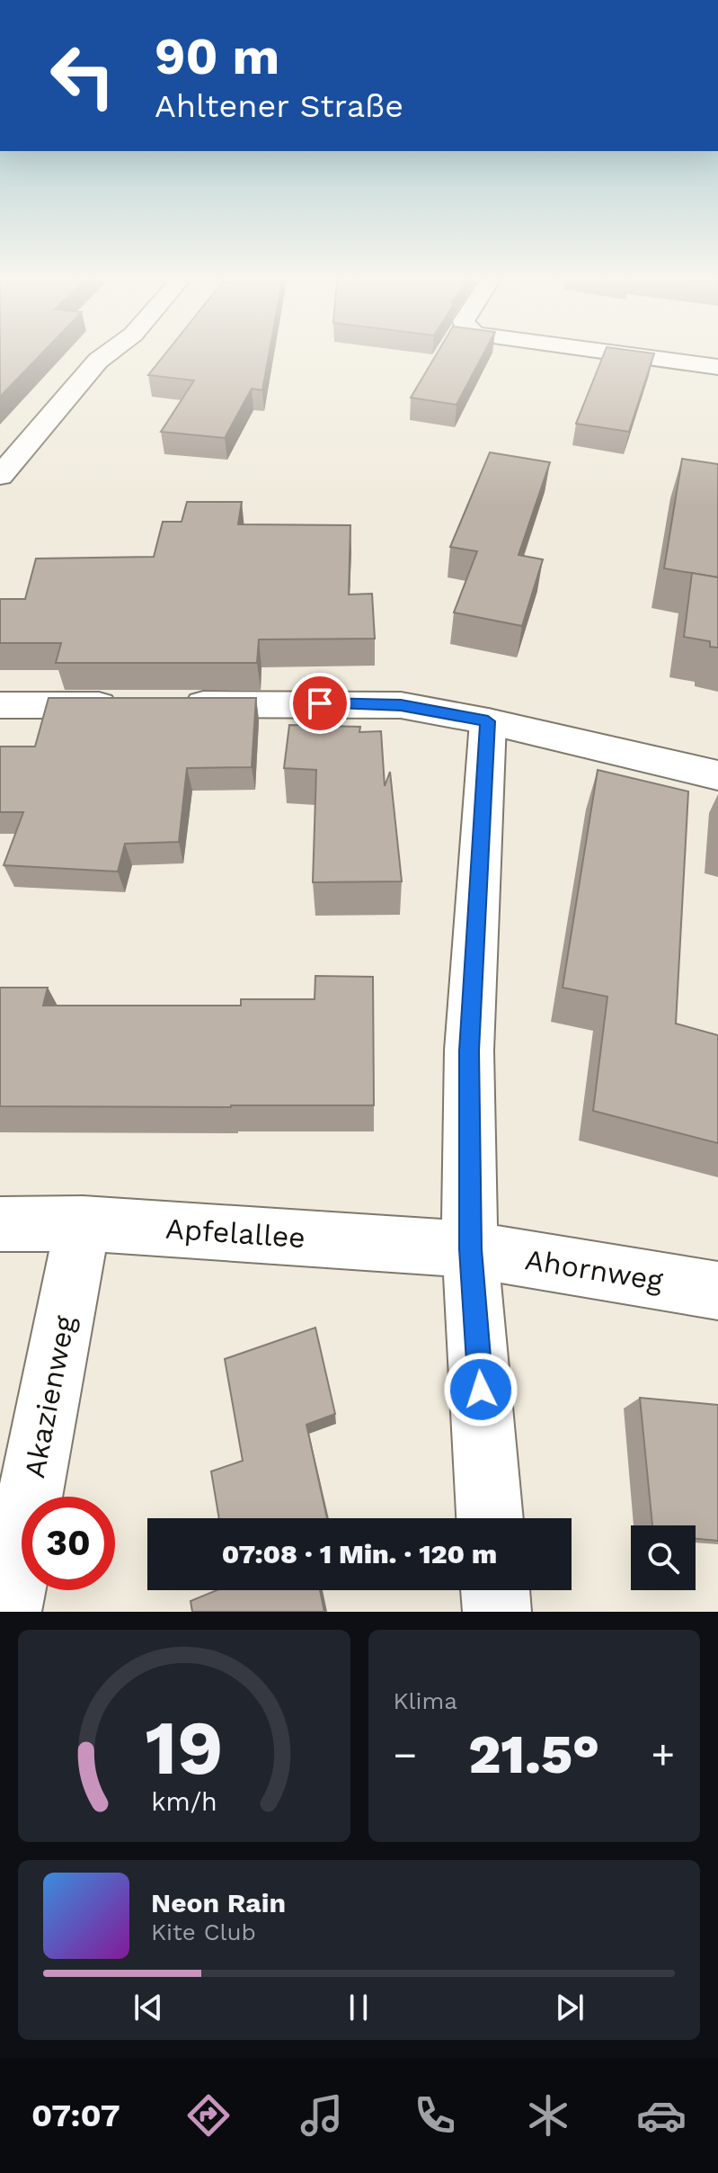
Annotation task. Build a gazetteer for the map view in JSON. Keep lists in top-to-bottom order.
{
  "streets": {
    "street": ["Apfelallee", "Ahornweg", "Akazienweg"]
  },
  "crossings": [
    ["Apfelallee", "Ahornweg"],
    ["Apfelallee", "Akazienweg"]
  ],
  "page": {
    "turn": ["90 m", "Ahltener Straße"],
    "limit": "30",
    "trip": "07:08 · 1 Min. · 120 m",
    "tile": "Klima",
    "heat": ["−", "21.5°", "+"],
    "song": ["Neon Rain", "Kite Club"],
    "tabs": "07:07",
    "gauge": ["19", "km/h"]
  }
}
